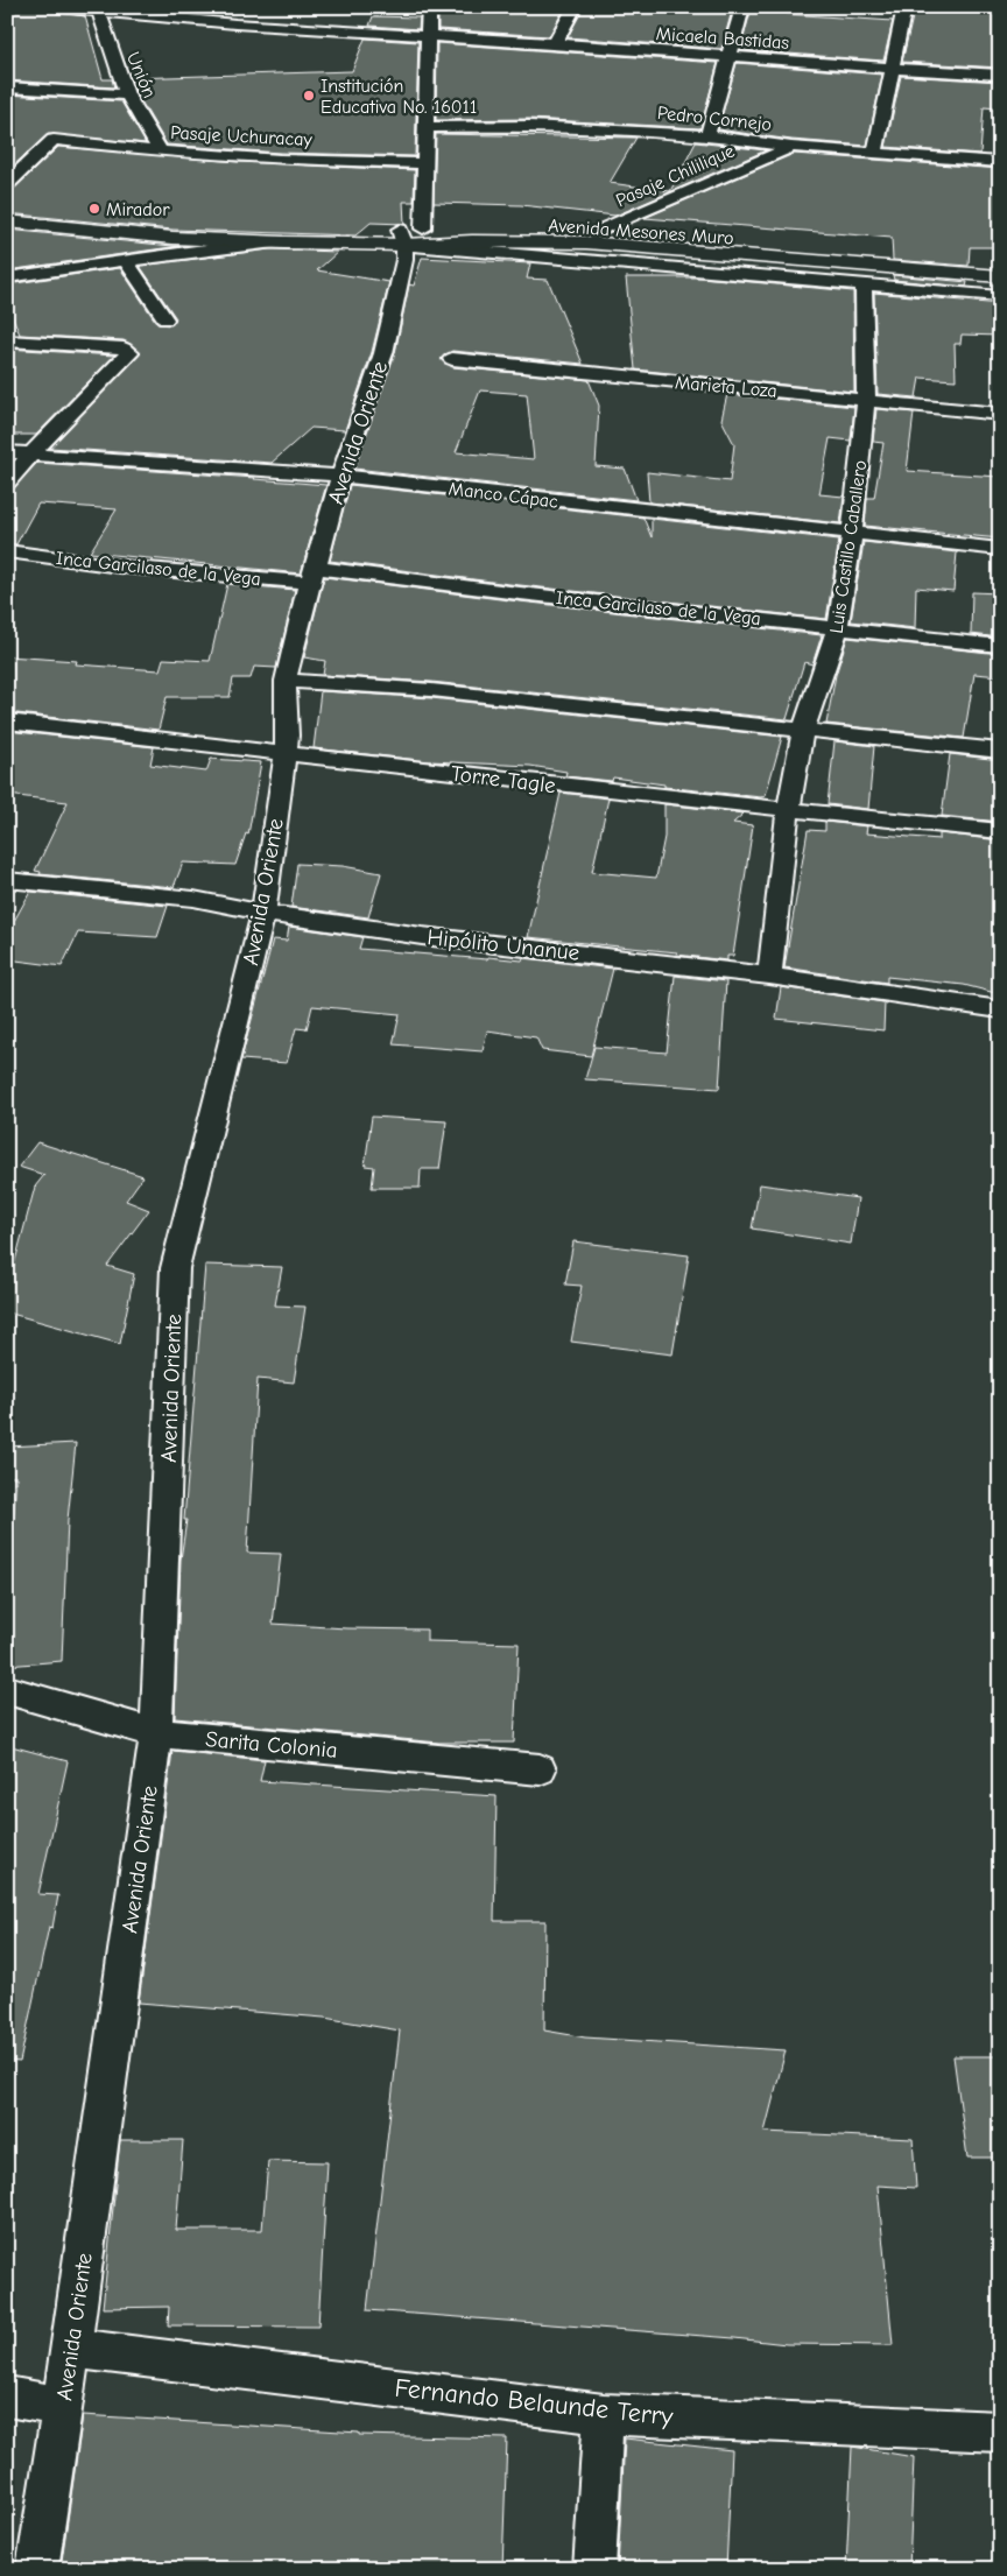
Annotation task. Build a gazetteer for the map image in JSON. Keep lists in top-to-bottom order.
{
  "streets": {
    "highway": ["Avenida Mesones Muro"],
    "street": [
      "Micaela Bastidas",
      "Unión",
      "Pedro Cornejo",
      "Pasaje Uchuracay",
      "Pasaje Chililique",
      "Marieta Loza",
      "Avenida Oriente",
      "Manco Cápac",
      "Luis Castillo Caballero",
      "Inca Garcilaso de la Vega",
      "Torre Tagle",
      "Hipólito Unanue",
      "Sarita Colonia",
      "Fernando Belaunde Terry"
    ]
  },
  "crossings": [
    ["Micaela Bastidas", "Unión"],
    ["Micaela Bastidas", "Avenida Oriente"],
    ["Unión", "Pasaje Uchuracay"],
    ["Pedro Cornejo", "Pasaje Chililique"],
    ["Pedro Cornejo", "Avenida Oriente"],
    ["Pasaje Uchuracay", "Avenida Oriente"],
    ["Pasaje Chililique", "Avenida Mesones Muro"],
    ["Marieta Loza", "Luis Castillo Caballero"],
    ["Avenida Oriente", "Manco Cápac"],
    ["Avenida Oriente", "Inca Garcilaso de la Vega"],
    ["Avenida Oriente", "Torre Tagle"],
    ["Avenida Oriente", "Hipólito Unanue"],
    ["Avenida Oriente", "Sarita Colonia"],
    ["Avenida Oriente", "Fernando Belaunde Terry"],
    ["Manco Cápac", "Luis Castillo Caballero"],
    ["Luis Castillo Caballero", "Inca Garcilaso de la Vega"],
    ["Luis Castillo Caballero", "Torre Tagle"],
    ["Luis Castillo Caballero", "Hipólito Unanue"]
  ],
  "places": ["Institución Educativa No. 16011", "Mirador"]
}
